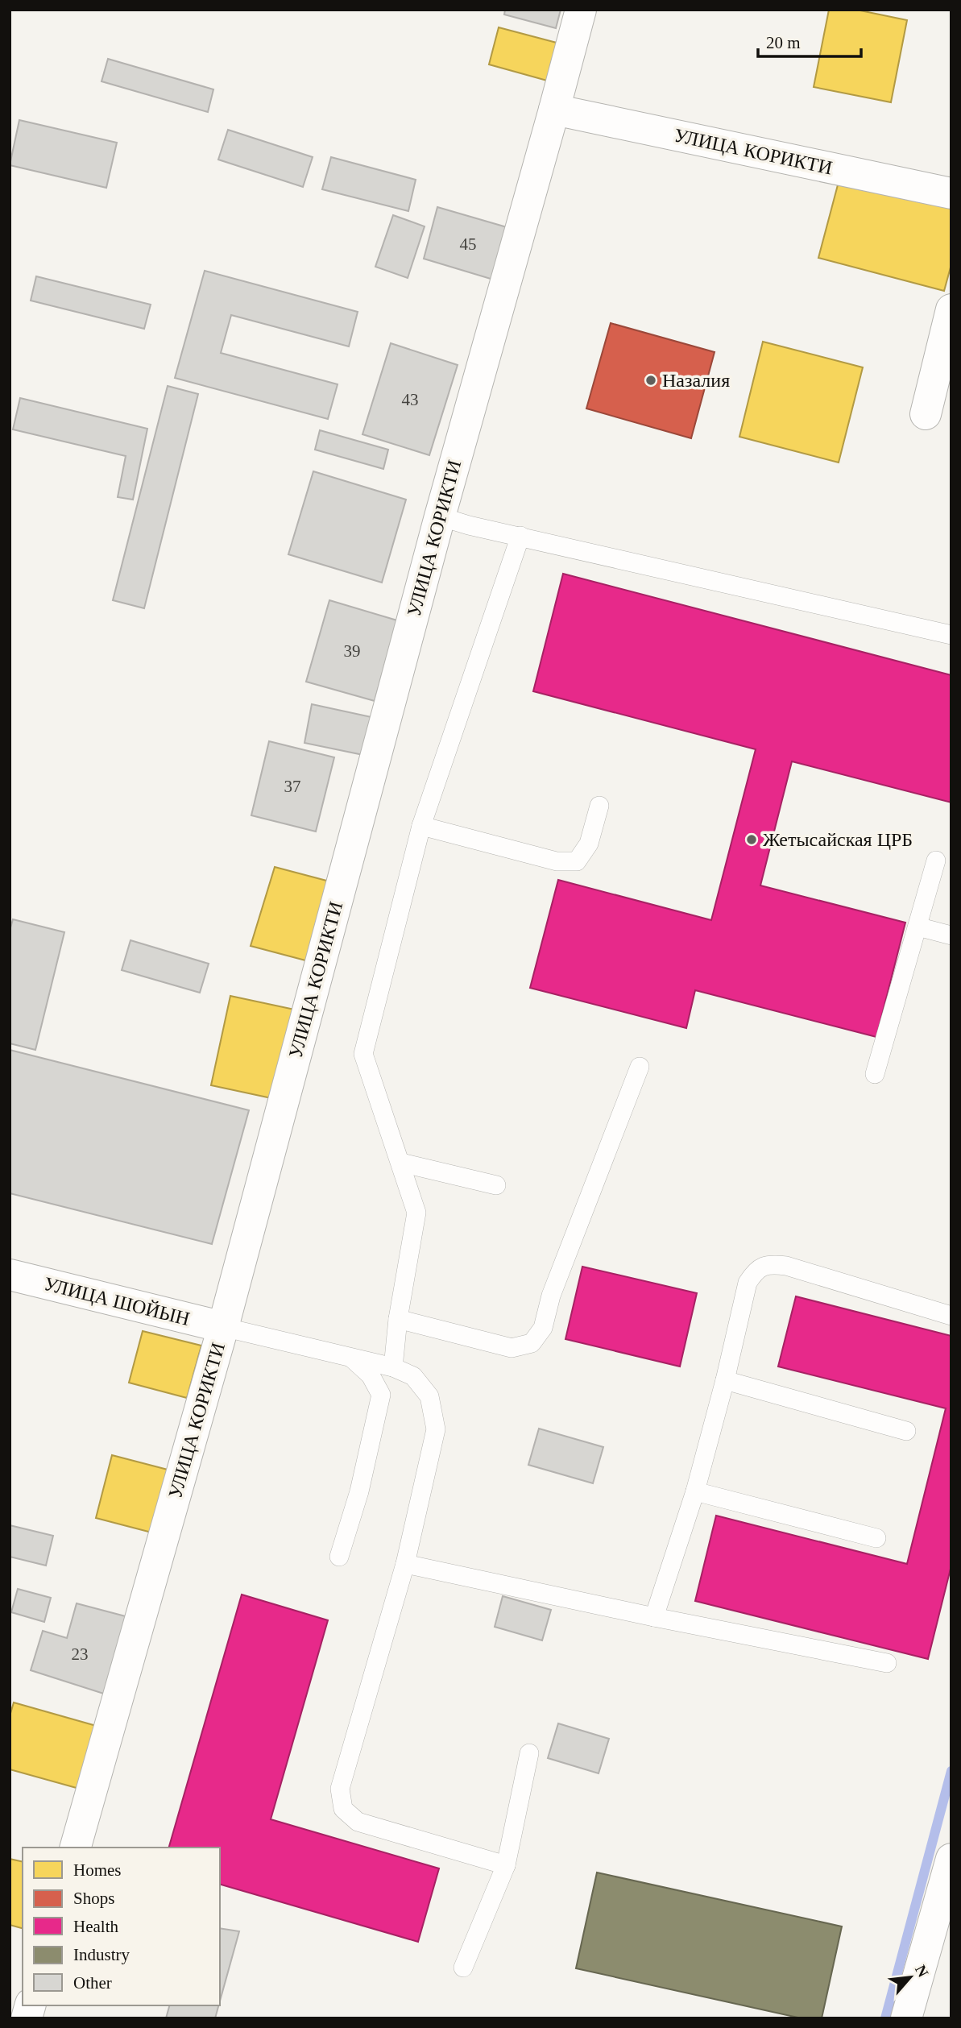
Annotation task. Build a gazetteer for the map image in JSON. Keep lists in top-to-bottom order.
{
  "streets": {
    "street": ["УЛИЦА КОРИКТИ", "УЛИЦА ШОЙЫН"]
  },
  "crossings": [
    ["УЛИЦА КОРИКТИ", "УЛИЦА ШОЙЫН"]
  ],
  "places": ["Назалия", "Жетысайская ЦРБ"],
  "house_numbers": [
    "45",
    "43",
    "39",
    "37",
    "23"
  ],
  "legend": [
    "Homes",
    "Shops",
    "Health",
    "Industry",
    "Other"
  ],
  "scale_bar": "20 m",
  "north": "top right"
}
